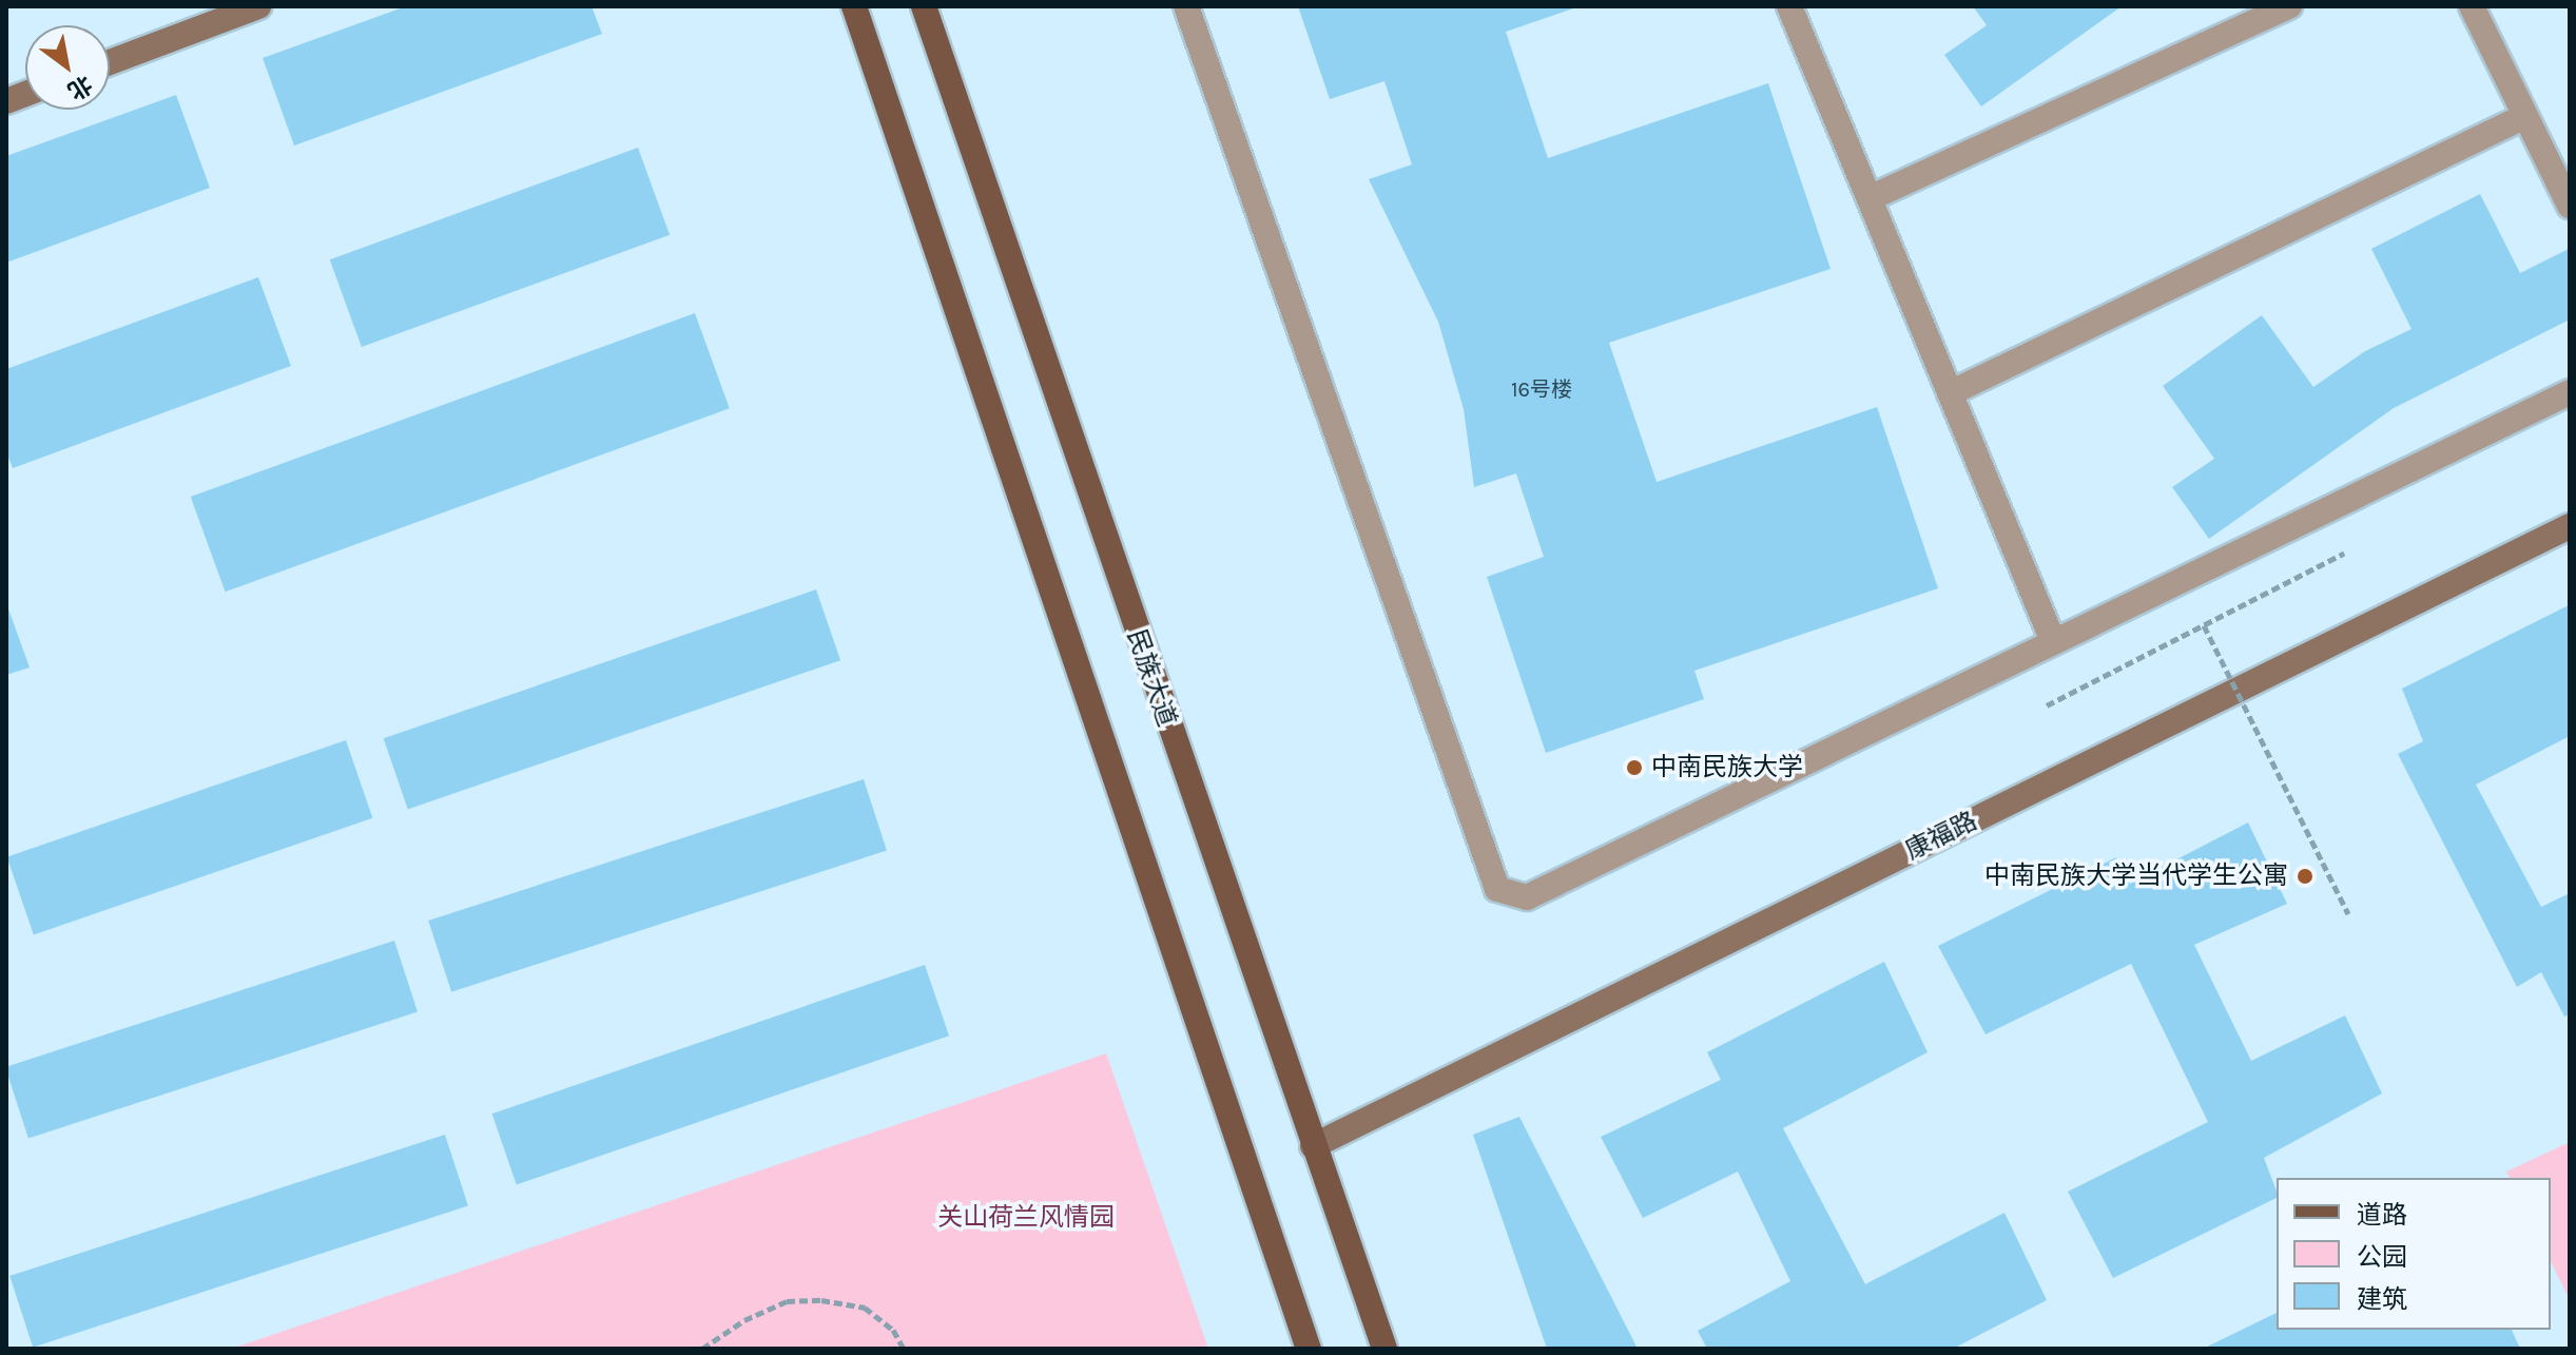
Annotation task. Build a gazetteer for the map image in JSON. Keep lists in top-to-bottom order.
{
  "streets": {
    "main road": ["民族大道"],
    "street": ["康福路"]
  },
  "crossings": [
    ["民族大道", "康福路"]
  ],
  "parks": ["关山荷兰风情园"],
  "places": ["中南民族大学", "中南民族大学当代学生公寓"],
  "house_numbers": ["16号楼"],
  "legend": ["道路", "公园", "建筑"],
  "north": "bottom right"
}
